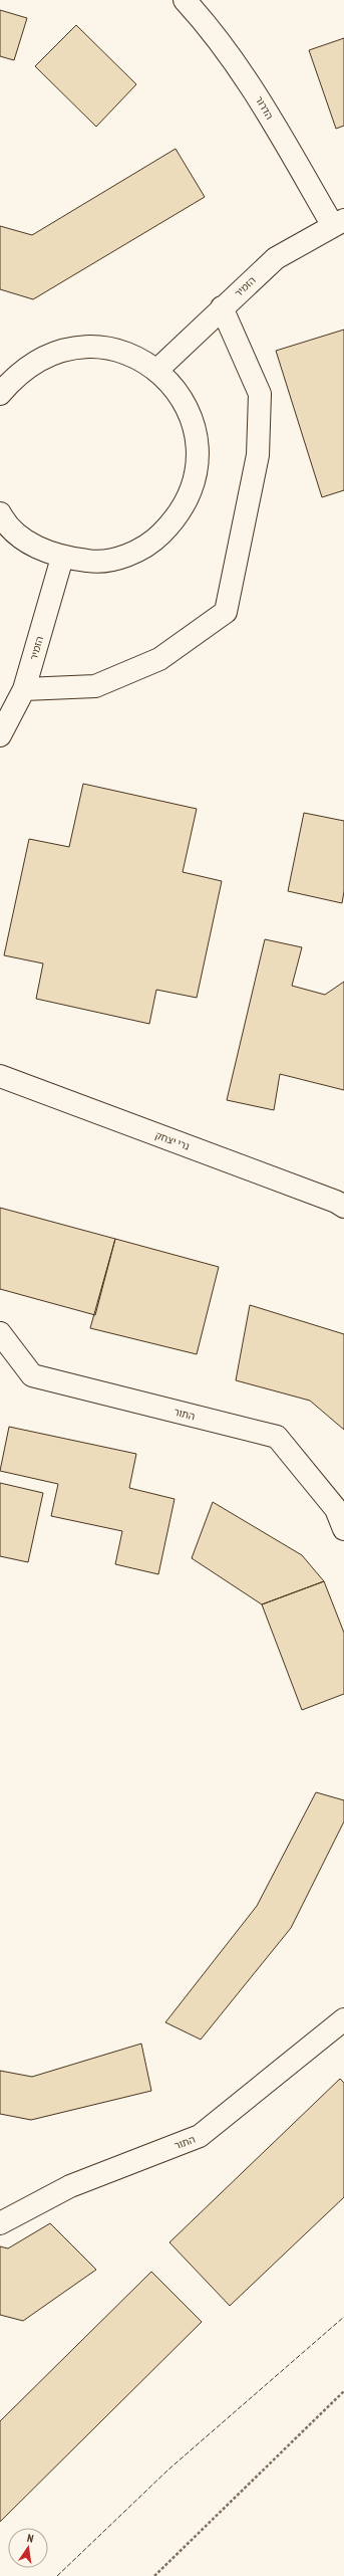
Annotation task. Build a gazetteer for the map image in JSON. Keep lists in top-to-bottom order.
{
  "streets": {
    "street": [
      "הדרור",
      "הזמיר",
      "נרי יצחק",
      "התור"
    ]
  },
  "crossings": [
    ["הדרור", "הזמיר"]
  ],
  "north": "top"
}
